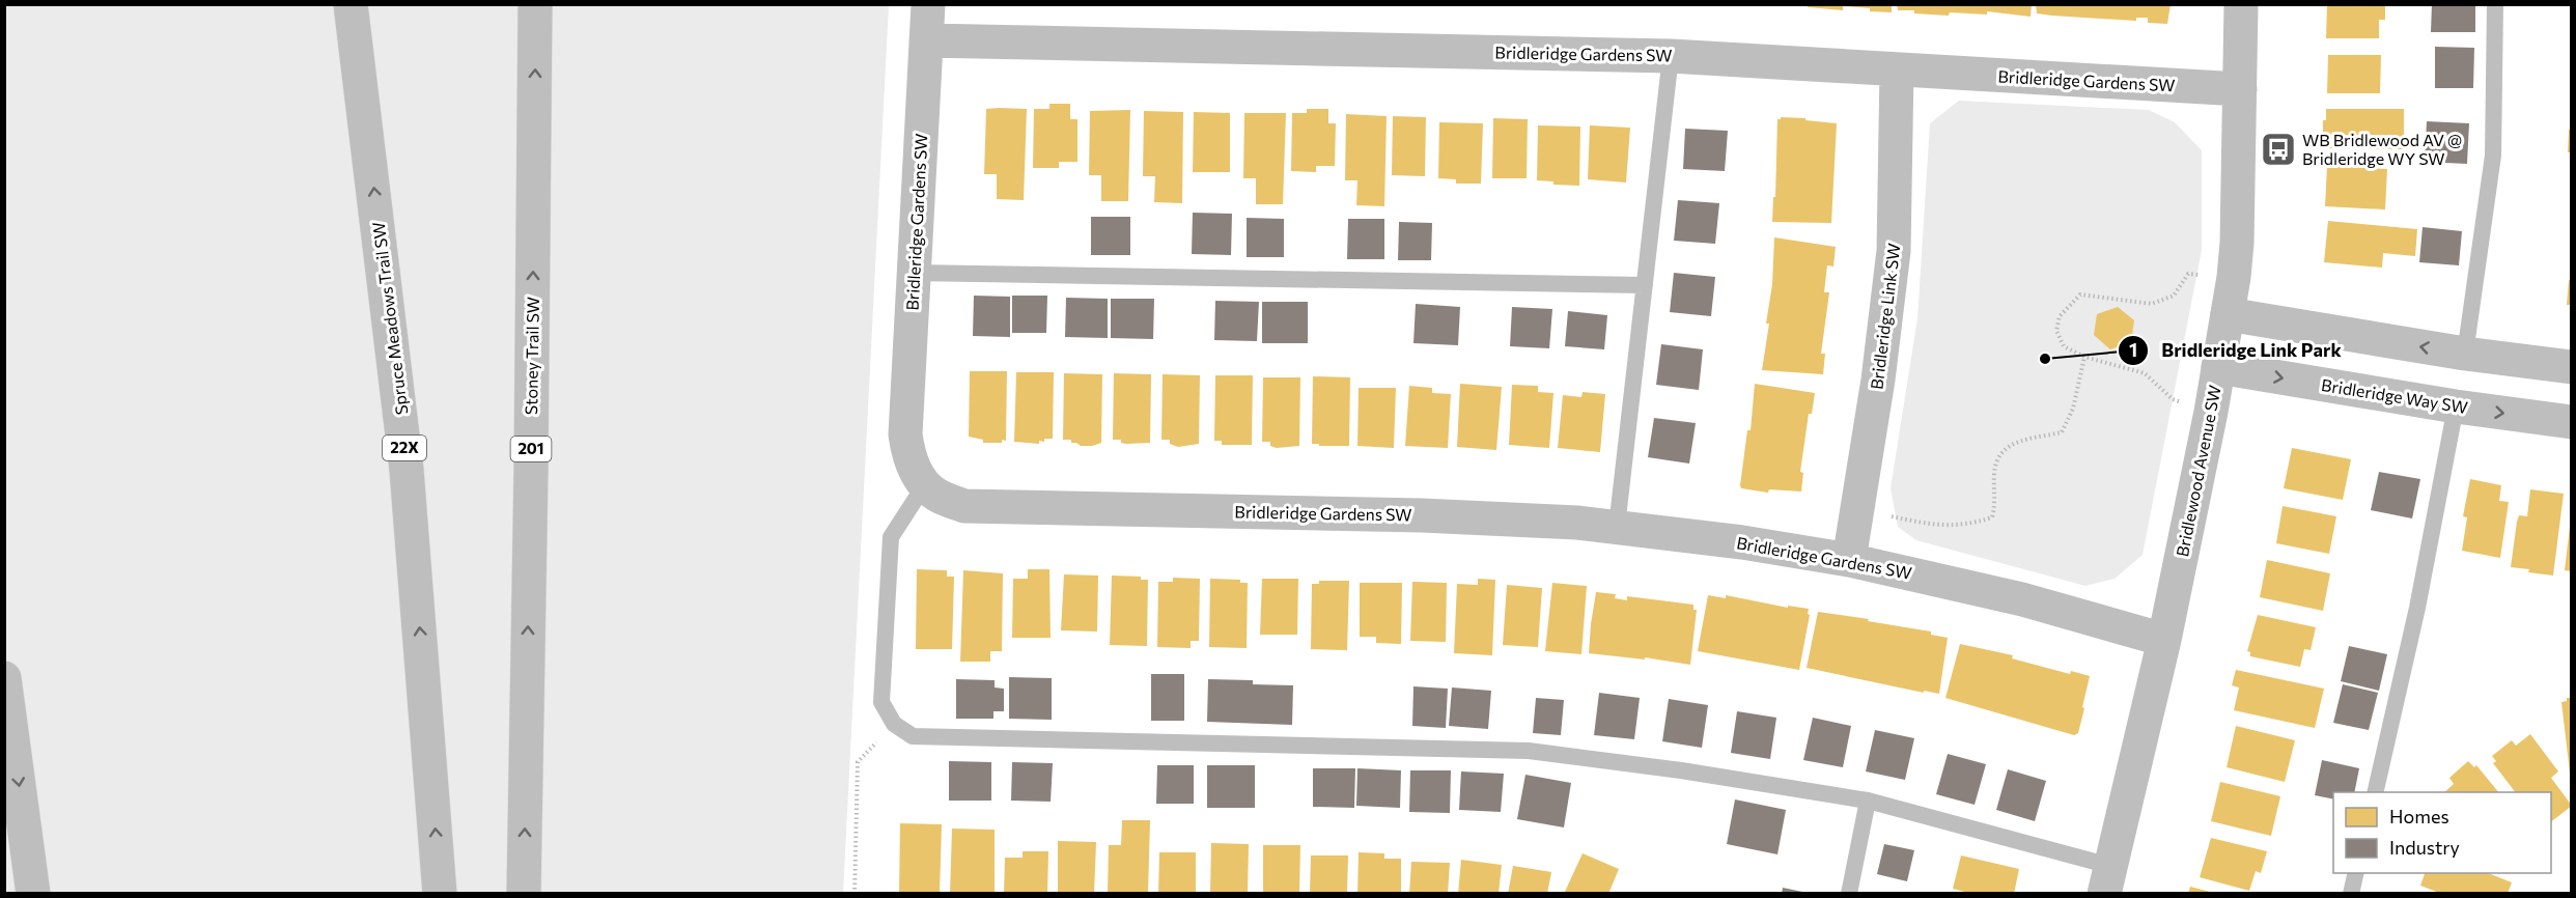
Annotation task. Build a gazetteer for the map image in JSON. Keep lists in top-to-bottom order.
{
  "streets": {
    "main road": [
      "Bridleridge Gardens SW",
      "Bridleridge Link SW",
      "Spruce Meadows Trail SW",
      "Stoney Trail SW",
      "Bridleridge Way SW",
      "22X",
      "201",
      "Bridlewood Avenue SW"
    ]
  },
  "crossings": [
    ["Bridleridge Gardens SW", "Bridleridge Link SW"],
    ["Bridleridge Gardens SW", "Bridlewood Avenue SW"],
    ["Bridleridge Way SW", "Bridlewood Avenue SW"]
  ],
  "one_way": ["Spruce Meadows Trail SW", "Stoney Trail SW"],
  "places": {
    "bus stop": ["WB Bridlewood AV @ Bridleridge WY SW"],
    "other": ["Bridleridge Link Park"]
  },
  "legend": ["Homes", "Industry"]
}
